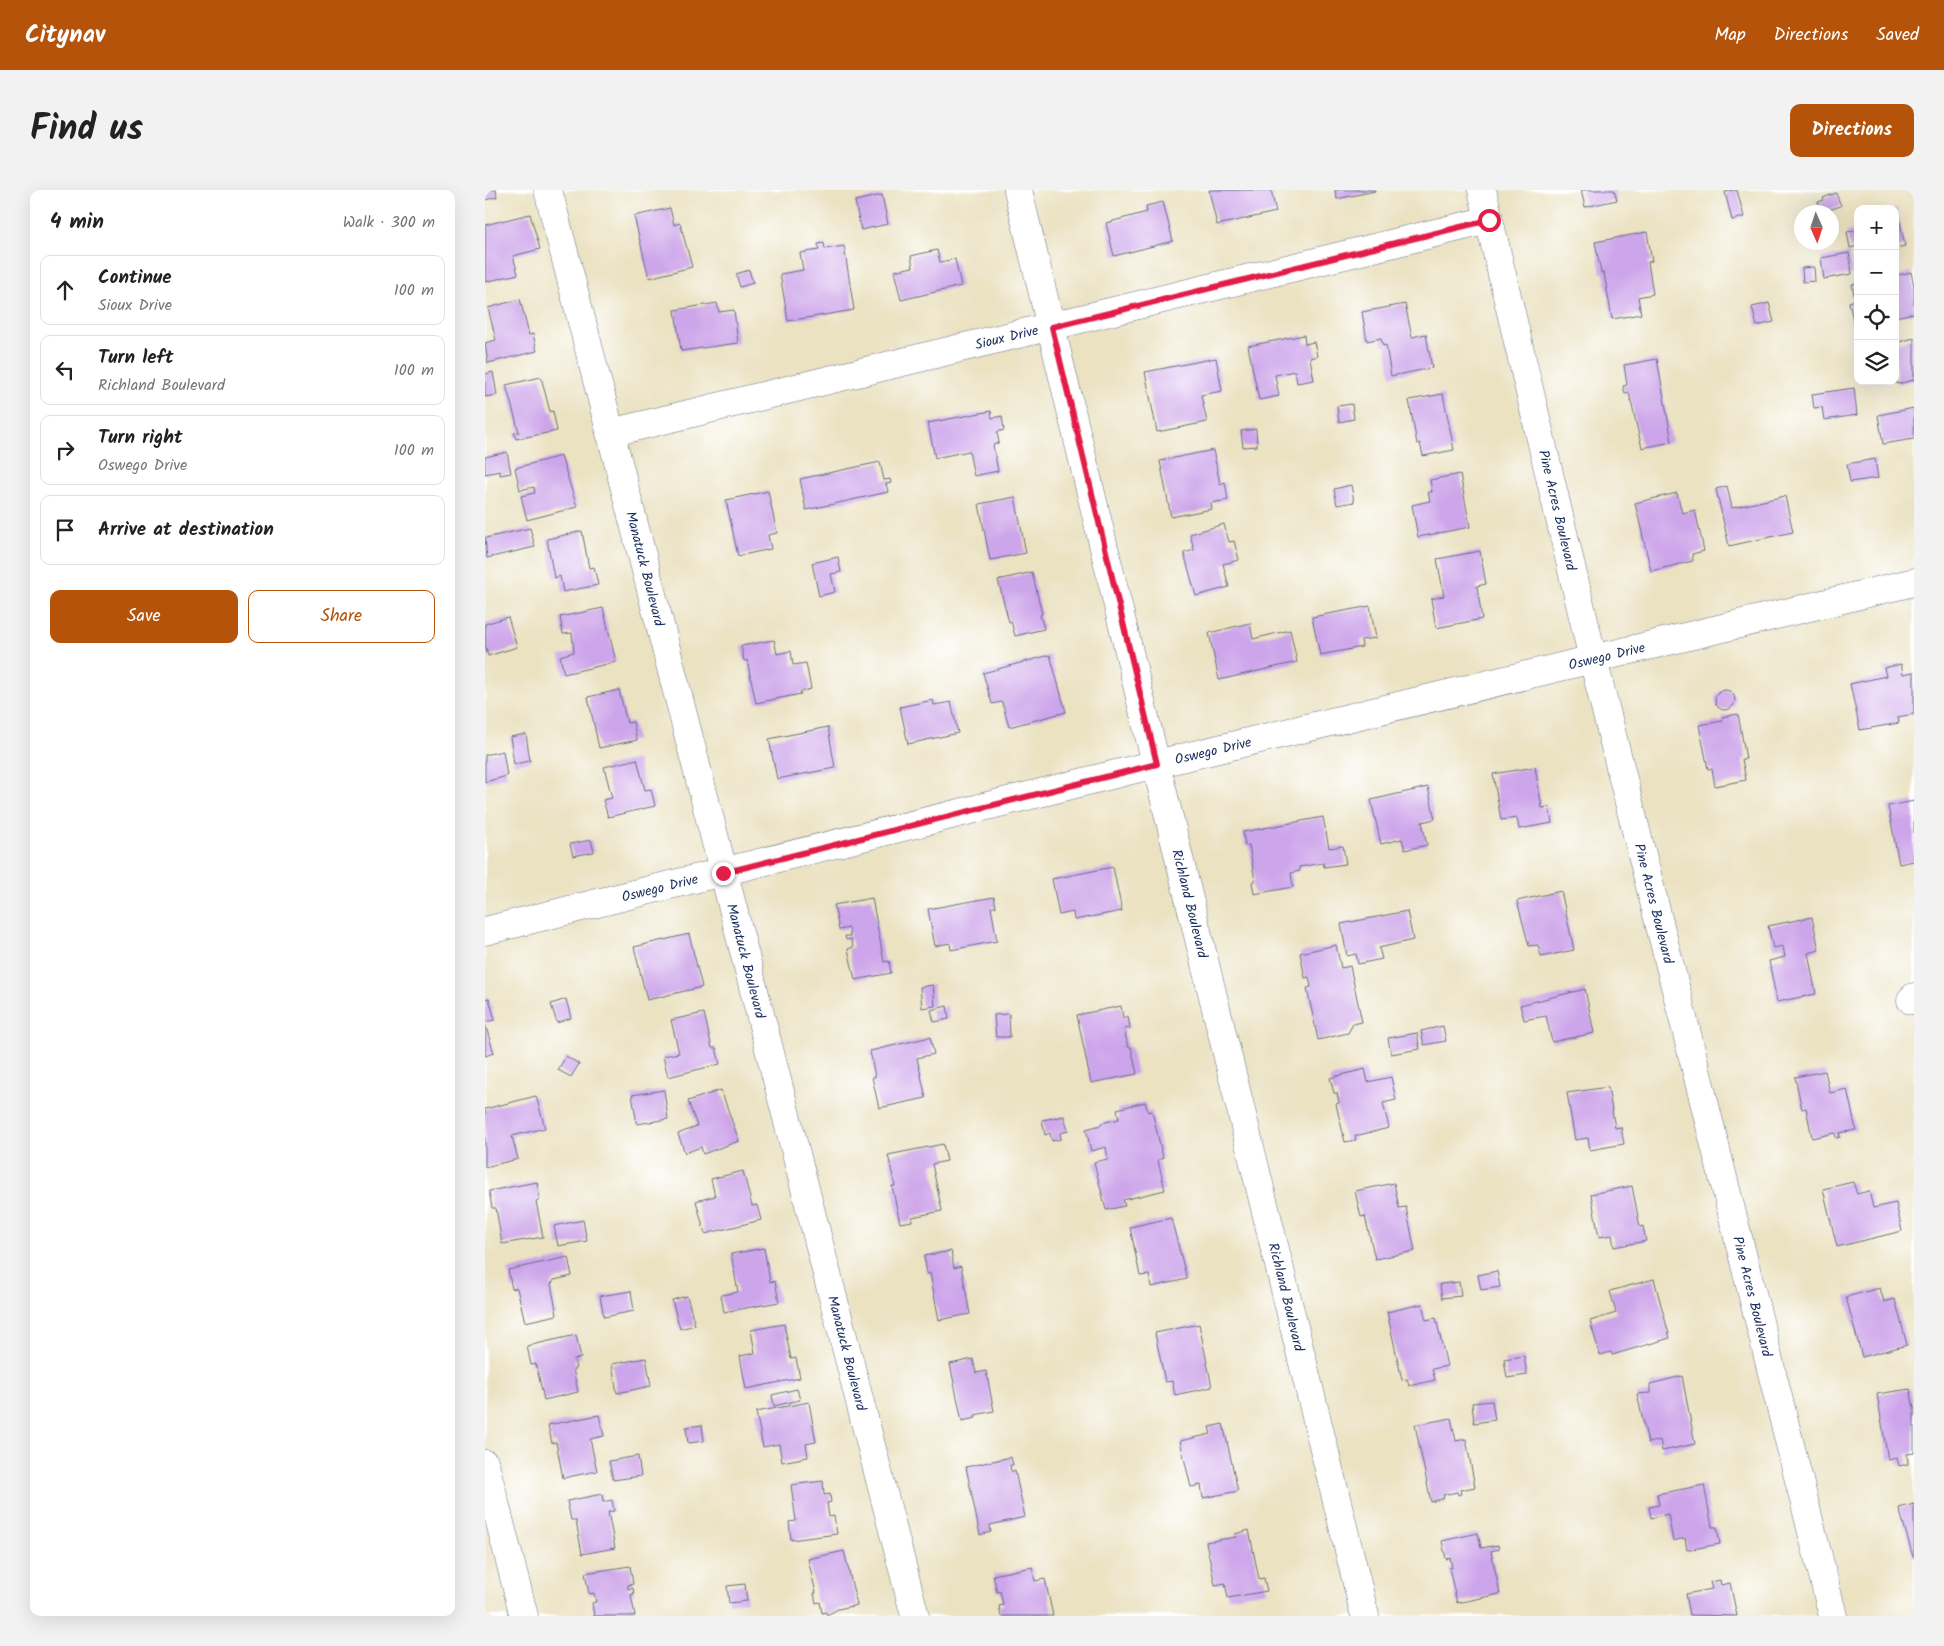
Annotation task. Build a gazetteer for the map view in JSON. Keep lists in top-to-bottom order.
{
  "streets": {
    "street": [
      "Sioux Drive",
      "Pine Acres Boulevard",
      "Manatuck Boulevard",
      "Oswego Drive",
      "Richland Boulevard"
    ]
  },
  "crossings": [
    ["Sioux Drive", "Pine Acres Boulevard"],
    ["Sioux Drive", "Manatuck Boulevard"],
    ["Sioux Drive", "Richland Boulevard"],
    ["Pine Acres Boulevard", "Oswego Drive"],
    ["Manatuck Boulevard", "Oswego Drive"],
    ["Oswego Drive", "Richland Boulevard"]
  ],
  "north": "bottom",
  "page": {
    "header": "Citynav",
    "nav": ["Map", "Directions", "Saved"],
    "title": "Find us",
    "buttons": [
      "Directions",
      ["Save", "Share"]
    ],
    "heading": ["4 min", "Walk · 300 m"],
    "map_buttons": ["+", "−"],
    "list": [
      ["Continue", "Sioux Drive", "100 m"],
      ["Turn left", "Richland Boulevard", "100 m"],
      ["Turn right", "Oswego Drive", "100 m"],
      "Arrive at destination"
    ]
  }
}
